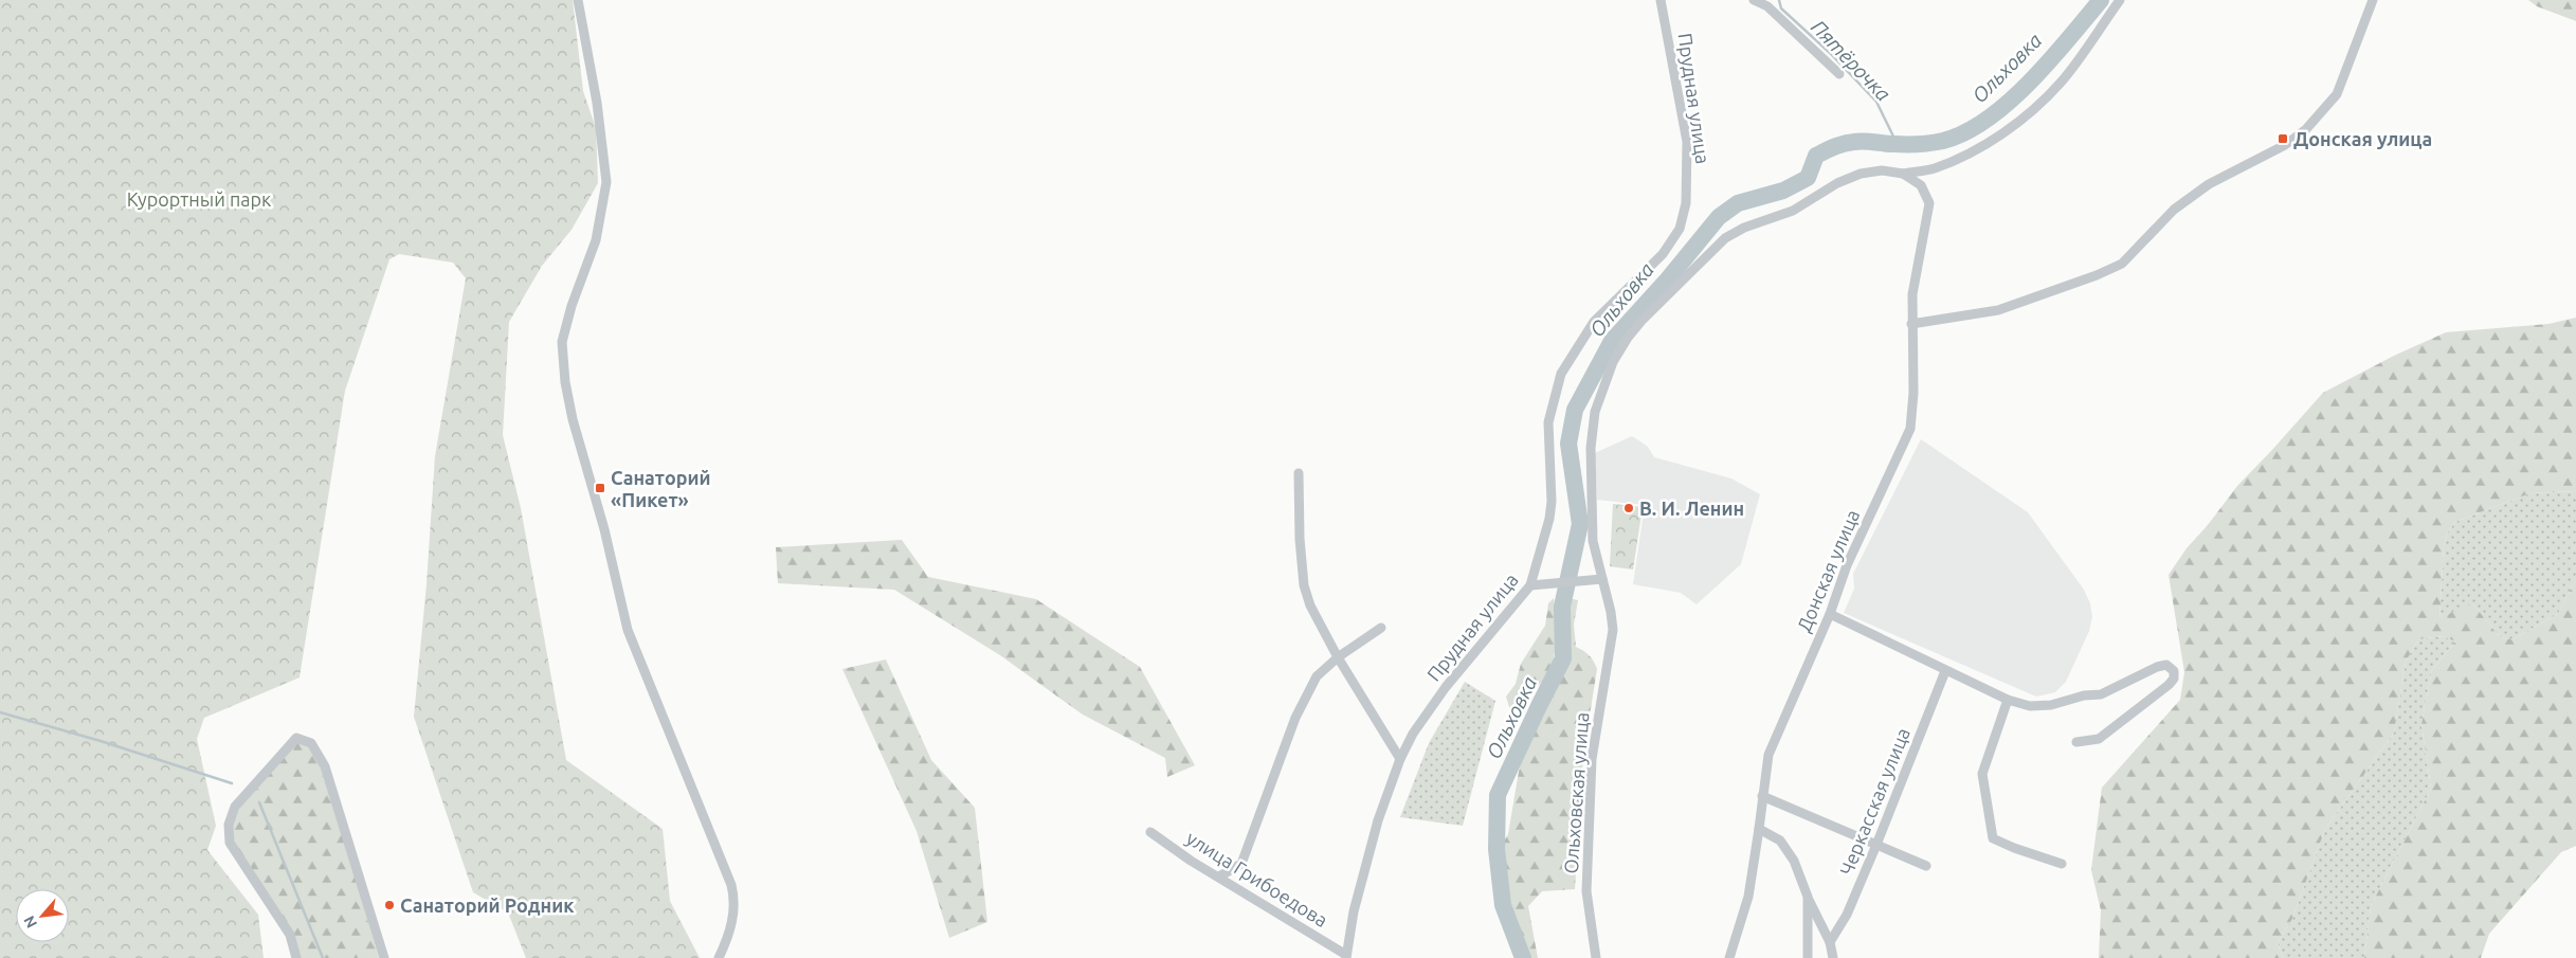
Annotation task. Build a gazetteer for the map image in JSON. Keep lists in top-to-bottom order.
{
  "streets": {
    "street": [
      "Прудная улица",
      "Донская улица",
      "Ольховская улица",
      "Черкасская улица",
      "улица Грибоедова"
    ]
  },
  "crossings": [
    ["Прудная улица", "улица Грибоедова"],
    ["Донская улица", "Ольховская улица"]
  ],
  "water": ["Пятёрочка", "Ольховка"],
  "parks": ["Курортный парк"],
  "places": {
    "transit": ["Донская улица", "Санаторий «Пикет»"],
    "other": ["В. И. Ленин", "Санаторий Родник"]
  },
  "north": "bottom left"
}
